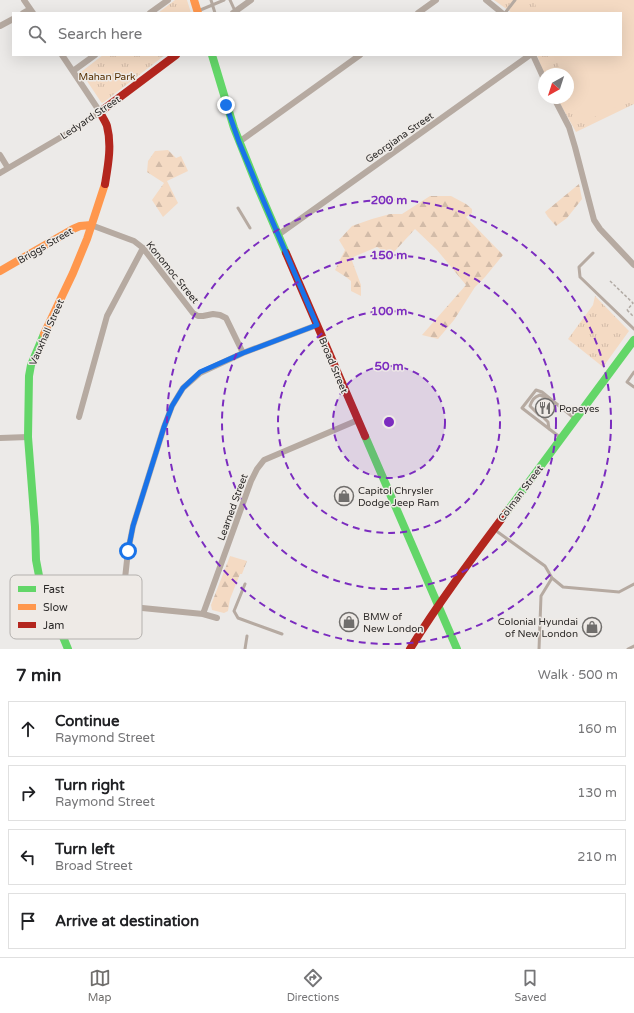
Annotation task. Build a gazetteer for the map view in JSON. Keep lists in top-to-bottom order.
{
  "streets": {
    "main road": [
      "Ledyard Street",
      "Briggs Street",
      "Vauxhall Street",
      "Broad Street",
      "Colman Street"
    ],
    "street": ["Georgiana Street", "Konomoc Street", "Learned Street"]
  },
  "crossings": [
    ["Ledyard Street", "Vauxhall Street"],
    ["Georgiana Street", "Broad Street"],
    ["Briggs Street", "Konomoc Street"],
    ["Briggs Street", "Vauxhall Street"],
    ["Konomoc Street", "Vauxhall Street"],
    ["Broad Street", "Colman Street"],
    ["Broad Street", "Learned Street"]
  ],
  "parks": ["Mahan Park"],
  "places": {
    "restaurant": ["Popeyes"],
    "shop": ["Capitol Chrysler Dodge Jeep Ram", "BMW of New London", "Colonial Hyundai of New London"]
  },
  "legend": ["Fast", "Slow", "Jam"],
  "north": "bottom left",
  "page": {
    "search": "Search here",
    "heading": ["7 min", "Walk · 500 m"],
    "list": [
      ["Continue", "Raymond Street", "160 m"],
      ["Turn right", "Raymond Street", "130 m"],
      ["Turn left", "Broad Street", "210 m"],
      "Arrive at destination"
    ],
    "nav": ["Map", "Directions", "Saved"]
  },
  "rings": [
    "200 m",
    "150 m",
    "100 m",
    "50 m"
  ]
}
